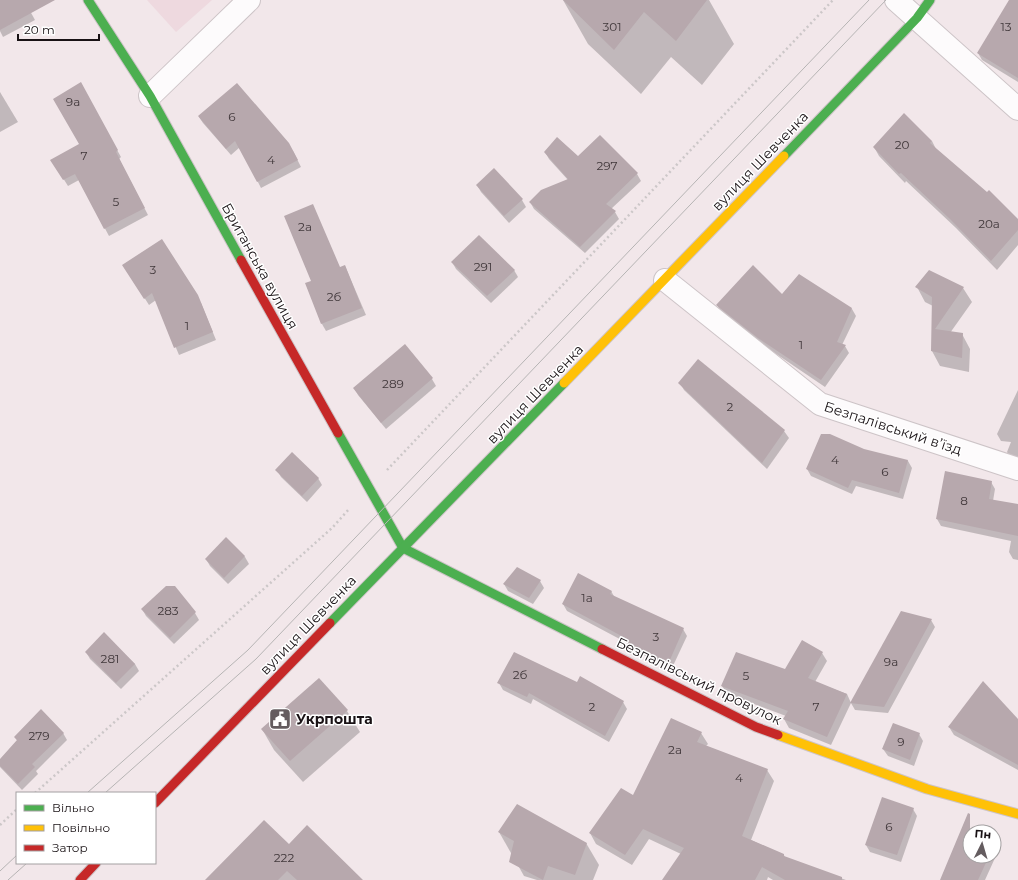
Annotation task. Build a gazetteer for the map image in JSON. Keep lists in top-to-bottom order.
{
  "streets": {
    "street": [
      "вулиця Шевченка",
      "Британська вулиця",
      "Безпалівський в’їзд",
      "Безпалівський провулок"
    ]
  },
  "crossings": [
    ["вулиця Шевченка", "Британська вулиця"],
    ["вулиця Шевченка", "Безпалівський в’їзд"],
    ["вулиця Шевченка", "Безпалівський провулок"],
    ["Британська вулиця", "Безпалівський провулок"]
  ],
  "places": {
    "public building": ["Укрпошта"]
  },
  "house_numbers": [
    "301",
    "13",
    "9а",
    "6",
    "20",
    "7",
    "4",
    "297",
    "5",
    "20а",
    "2а",
    "291",
    "3",
    "2б",
    "1",
    "1",
    "289",
    "2",
    "4",
    "6",
    "8",
    "1а",
    "283",
    "3",
    "281",
    "9а",
    "2б",
    "5",
    "2",
    "7",
    "279",
    "9",
    "2а",
    "4",
    "6",
    "222"
  ],
  "legend": ["Вільно", "Повільно", "Затор"],
  "scale_bar": "20 m",
  "north": "top"
}
